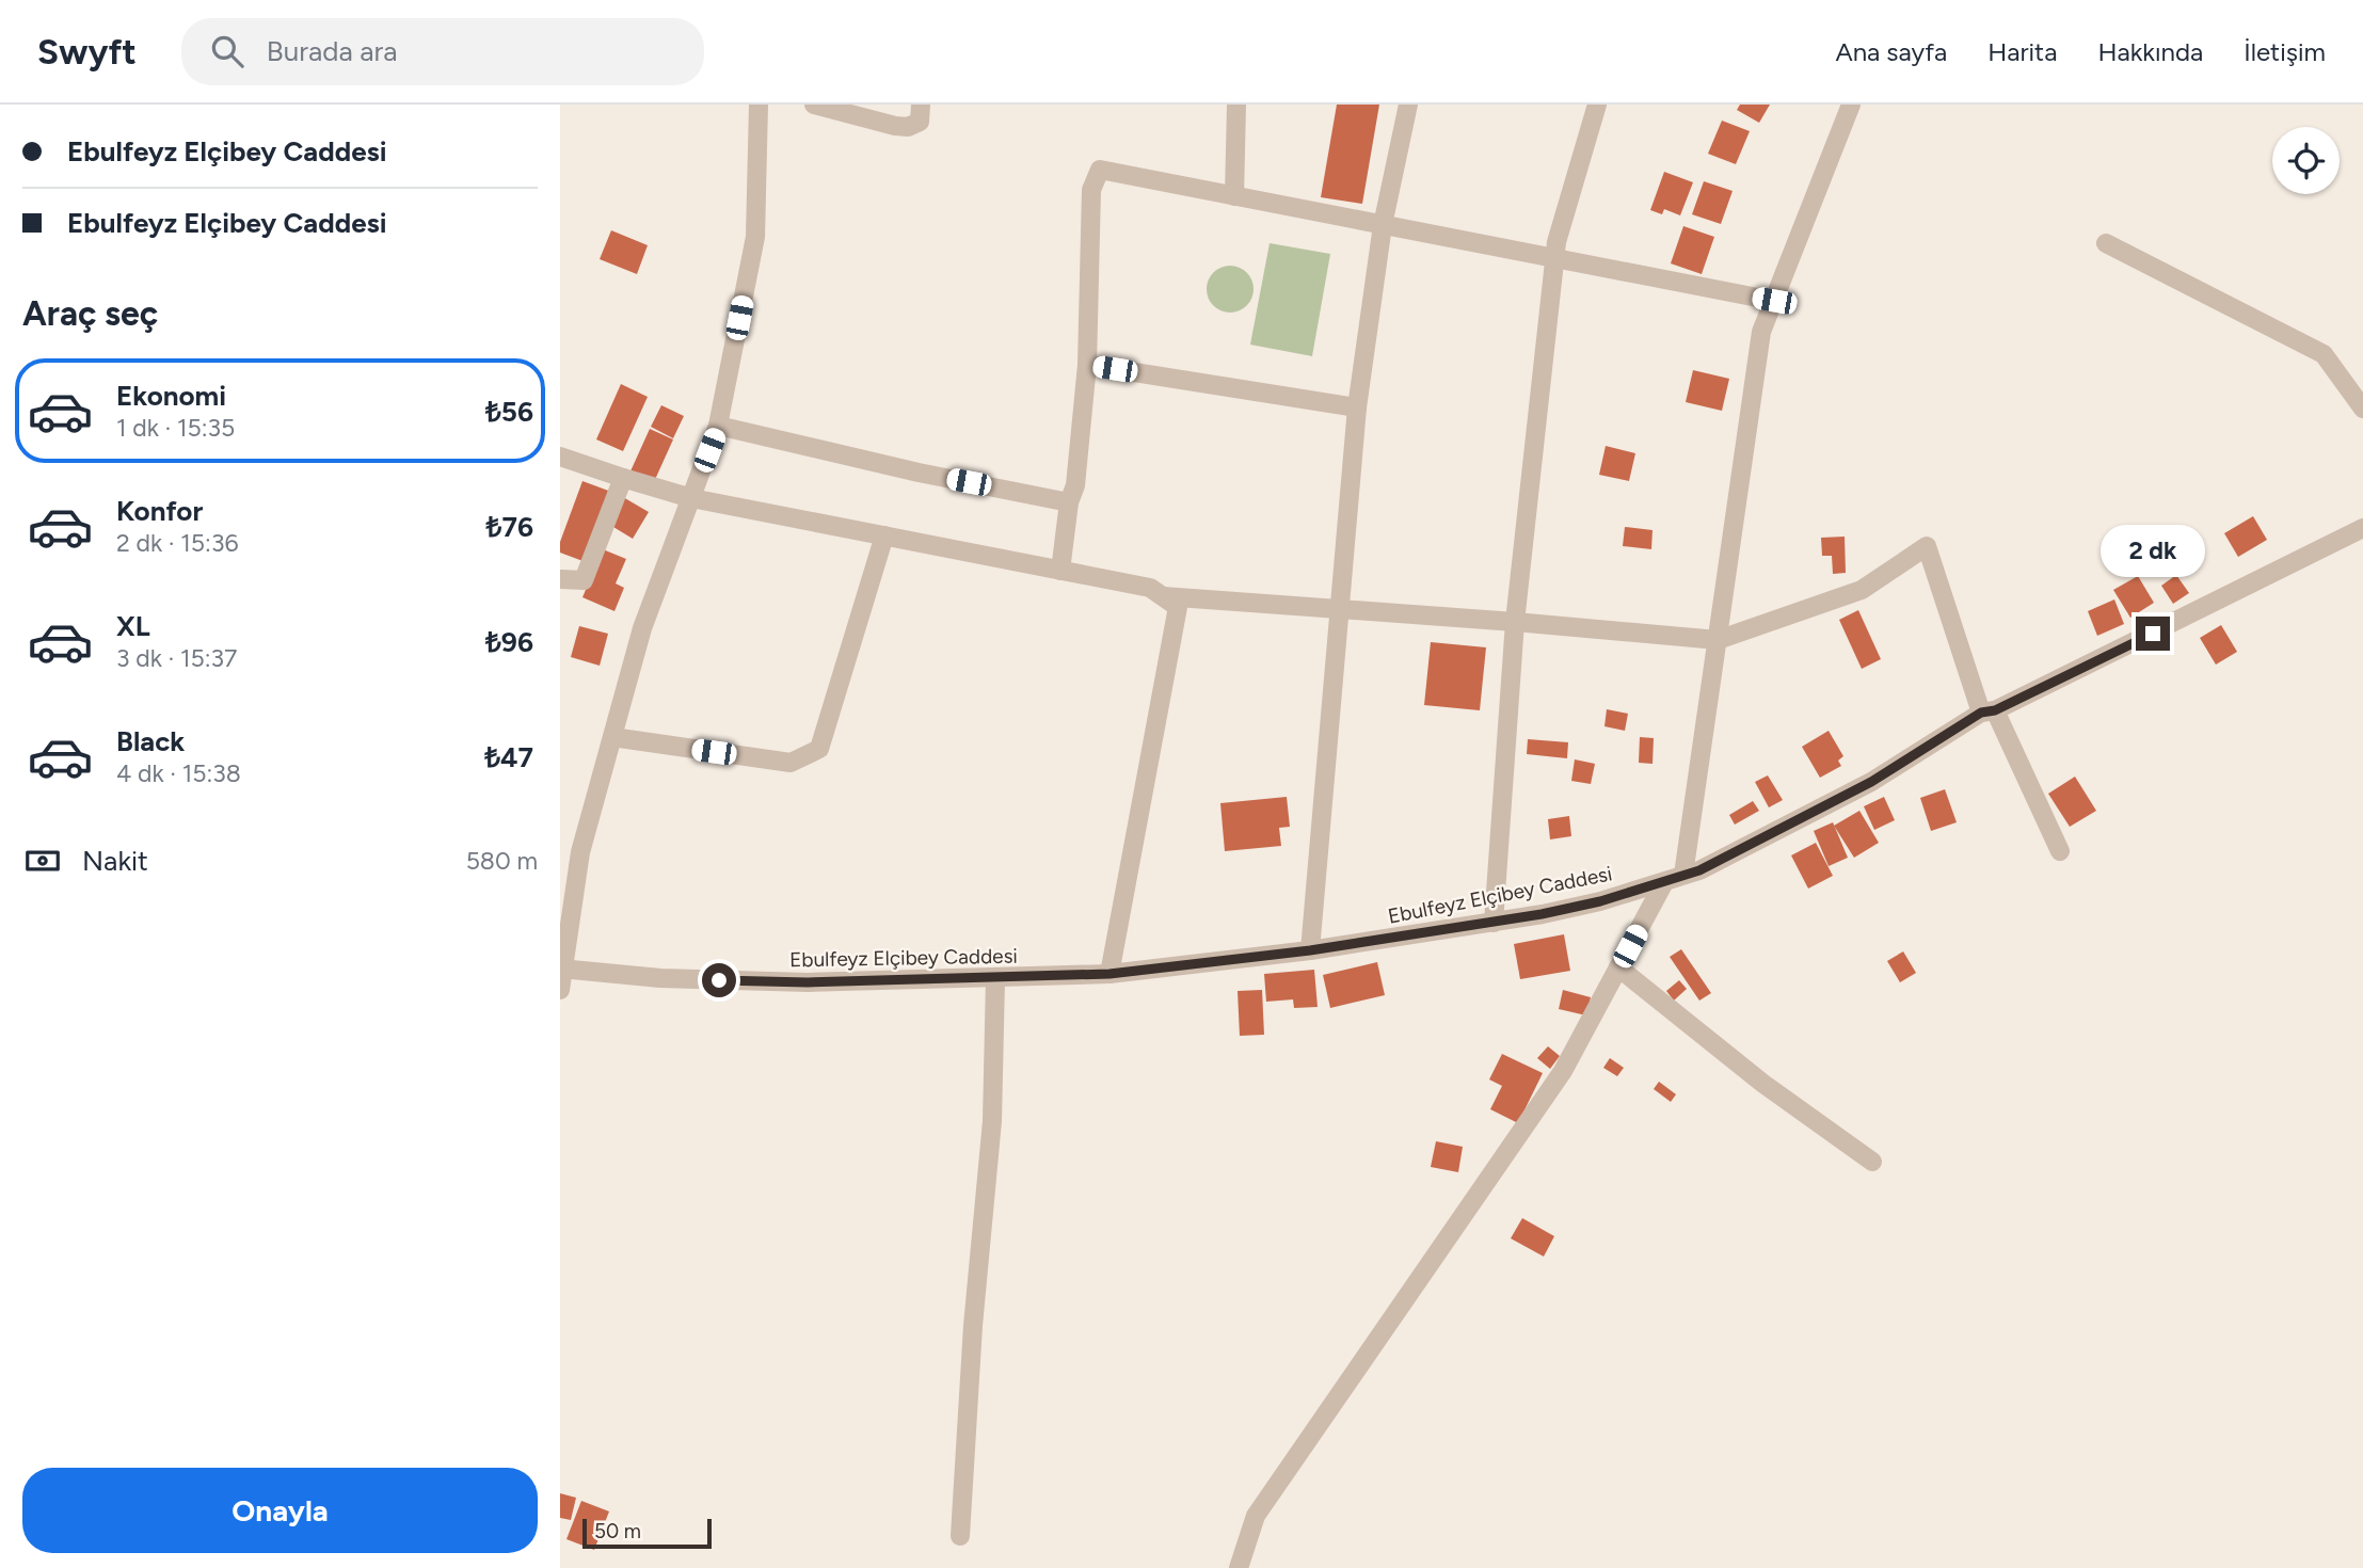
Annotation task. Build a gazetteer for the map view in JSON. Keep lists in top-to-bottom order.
{
  "streets": {
    "street": ["Ebulfeyz Elçibey Caddesi"]
  },
  "scale_bar": "50 m",
  "page": {
    "header": "Swyft",
    "search": "Burada ara",
    "nav": [
      "Ana sayfa",
      "Harita",
      "Hakkında",
      "İletişim"
    ],
    "banner": ["Ebulfeyz Elçibey Caddesi", "Ebulfeyz Elçibey Caddesi"],
    "heading": "Araç seç",
    "list": [
      {
        "name": "Ekonomi",
        "note": "1 dk · 15:35",
        "value": "₺56"
      },
      {
        "name": "Konfor",
        "note": "2 dk · 15:36",
        "value": "₺76"
      },
      {
        "name": "XL",
        "note": "3 dk · 15:37",
        "value": "₺96"
      },
      {
        "name": "Black",
        "note": "4 dk · 15:38",
        "value": "₺47"
      }
    ],
    "bubble": "2 dk",
    "pay": ["Nakit", "580 m"],
    "buttons": "Onayla",
    "scale": "50 m"
  }
}
